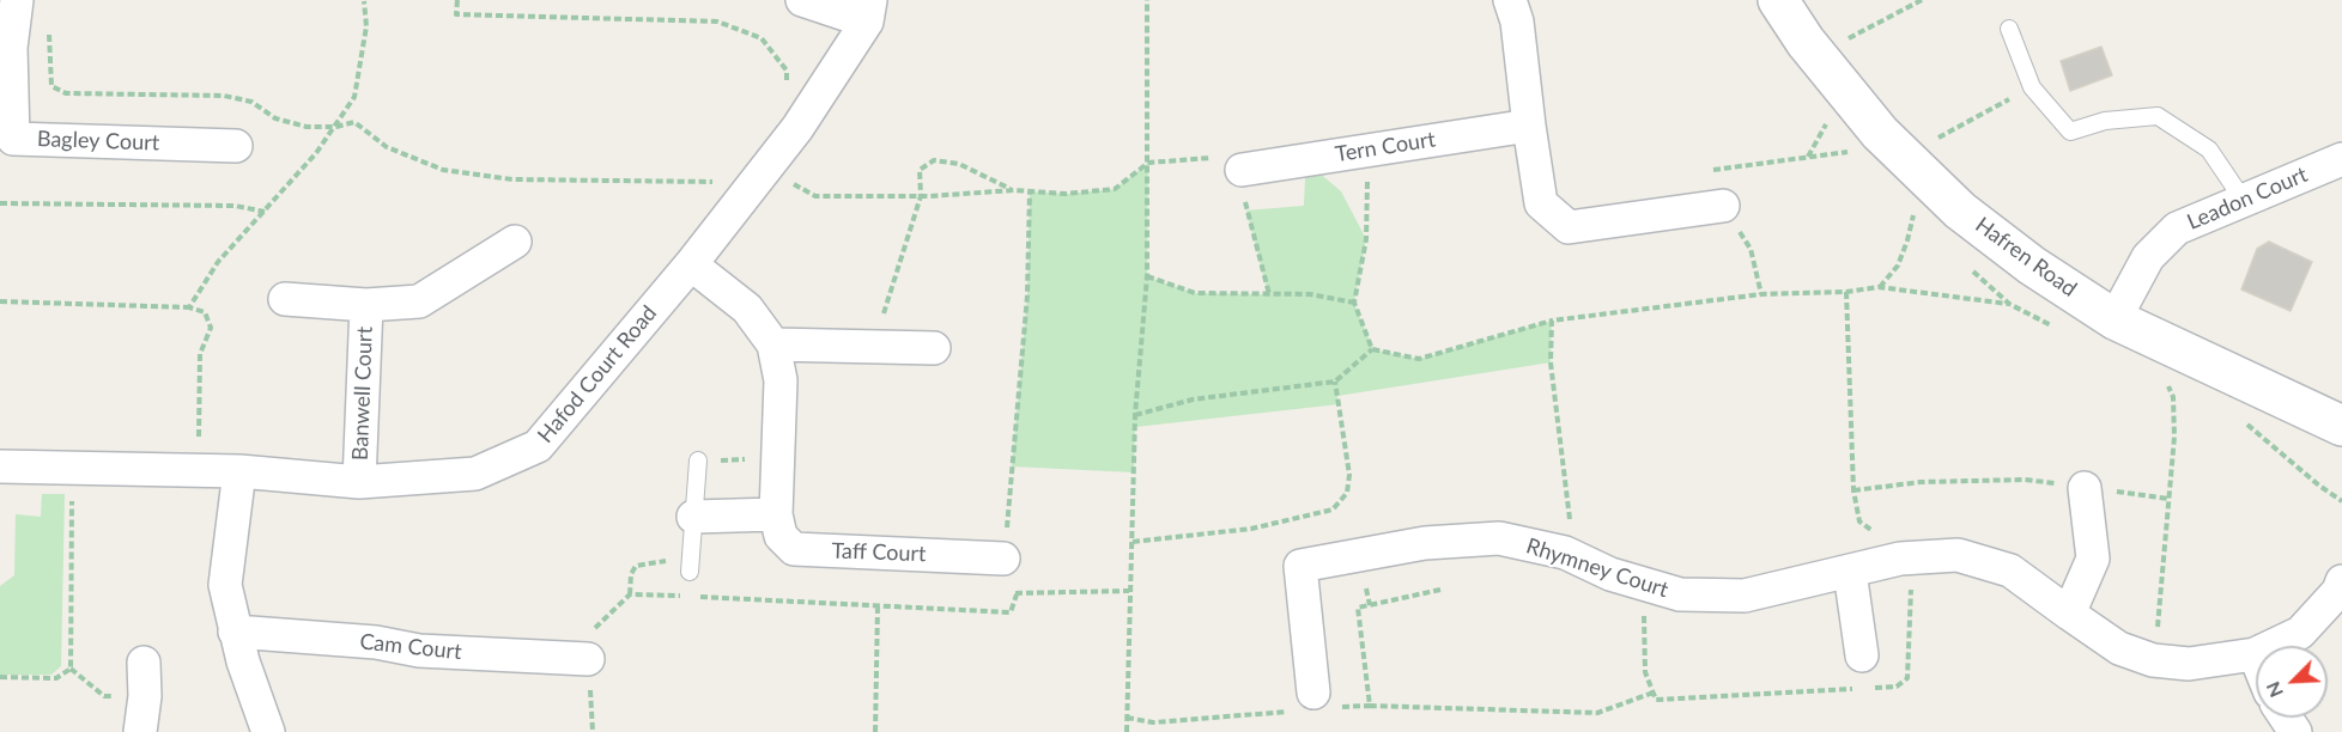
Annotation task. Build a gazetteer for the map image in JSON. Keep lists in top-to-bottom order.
{
  "streets": {
    "street": [
      "Bagley Court",
      "Tern Court",
      "Leadon Court",
      "Hafren Road",
      "Hafod Court Road",
      "Banwell Court",
      "Taff Court",
      "Rhymney Court",
      "Cam Court"
    ]
  },
  "crossings": [
    ["Leadon Court", "Hafren Road"],
    ["Hafod Court Road", "Banwell Court"],
    ["Hafod Court Road", "Taff Court"]
  ],
  "north": "bottom left"
}
